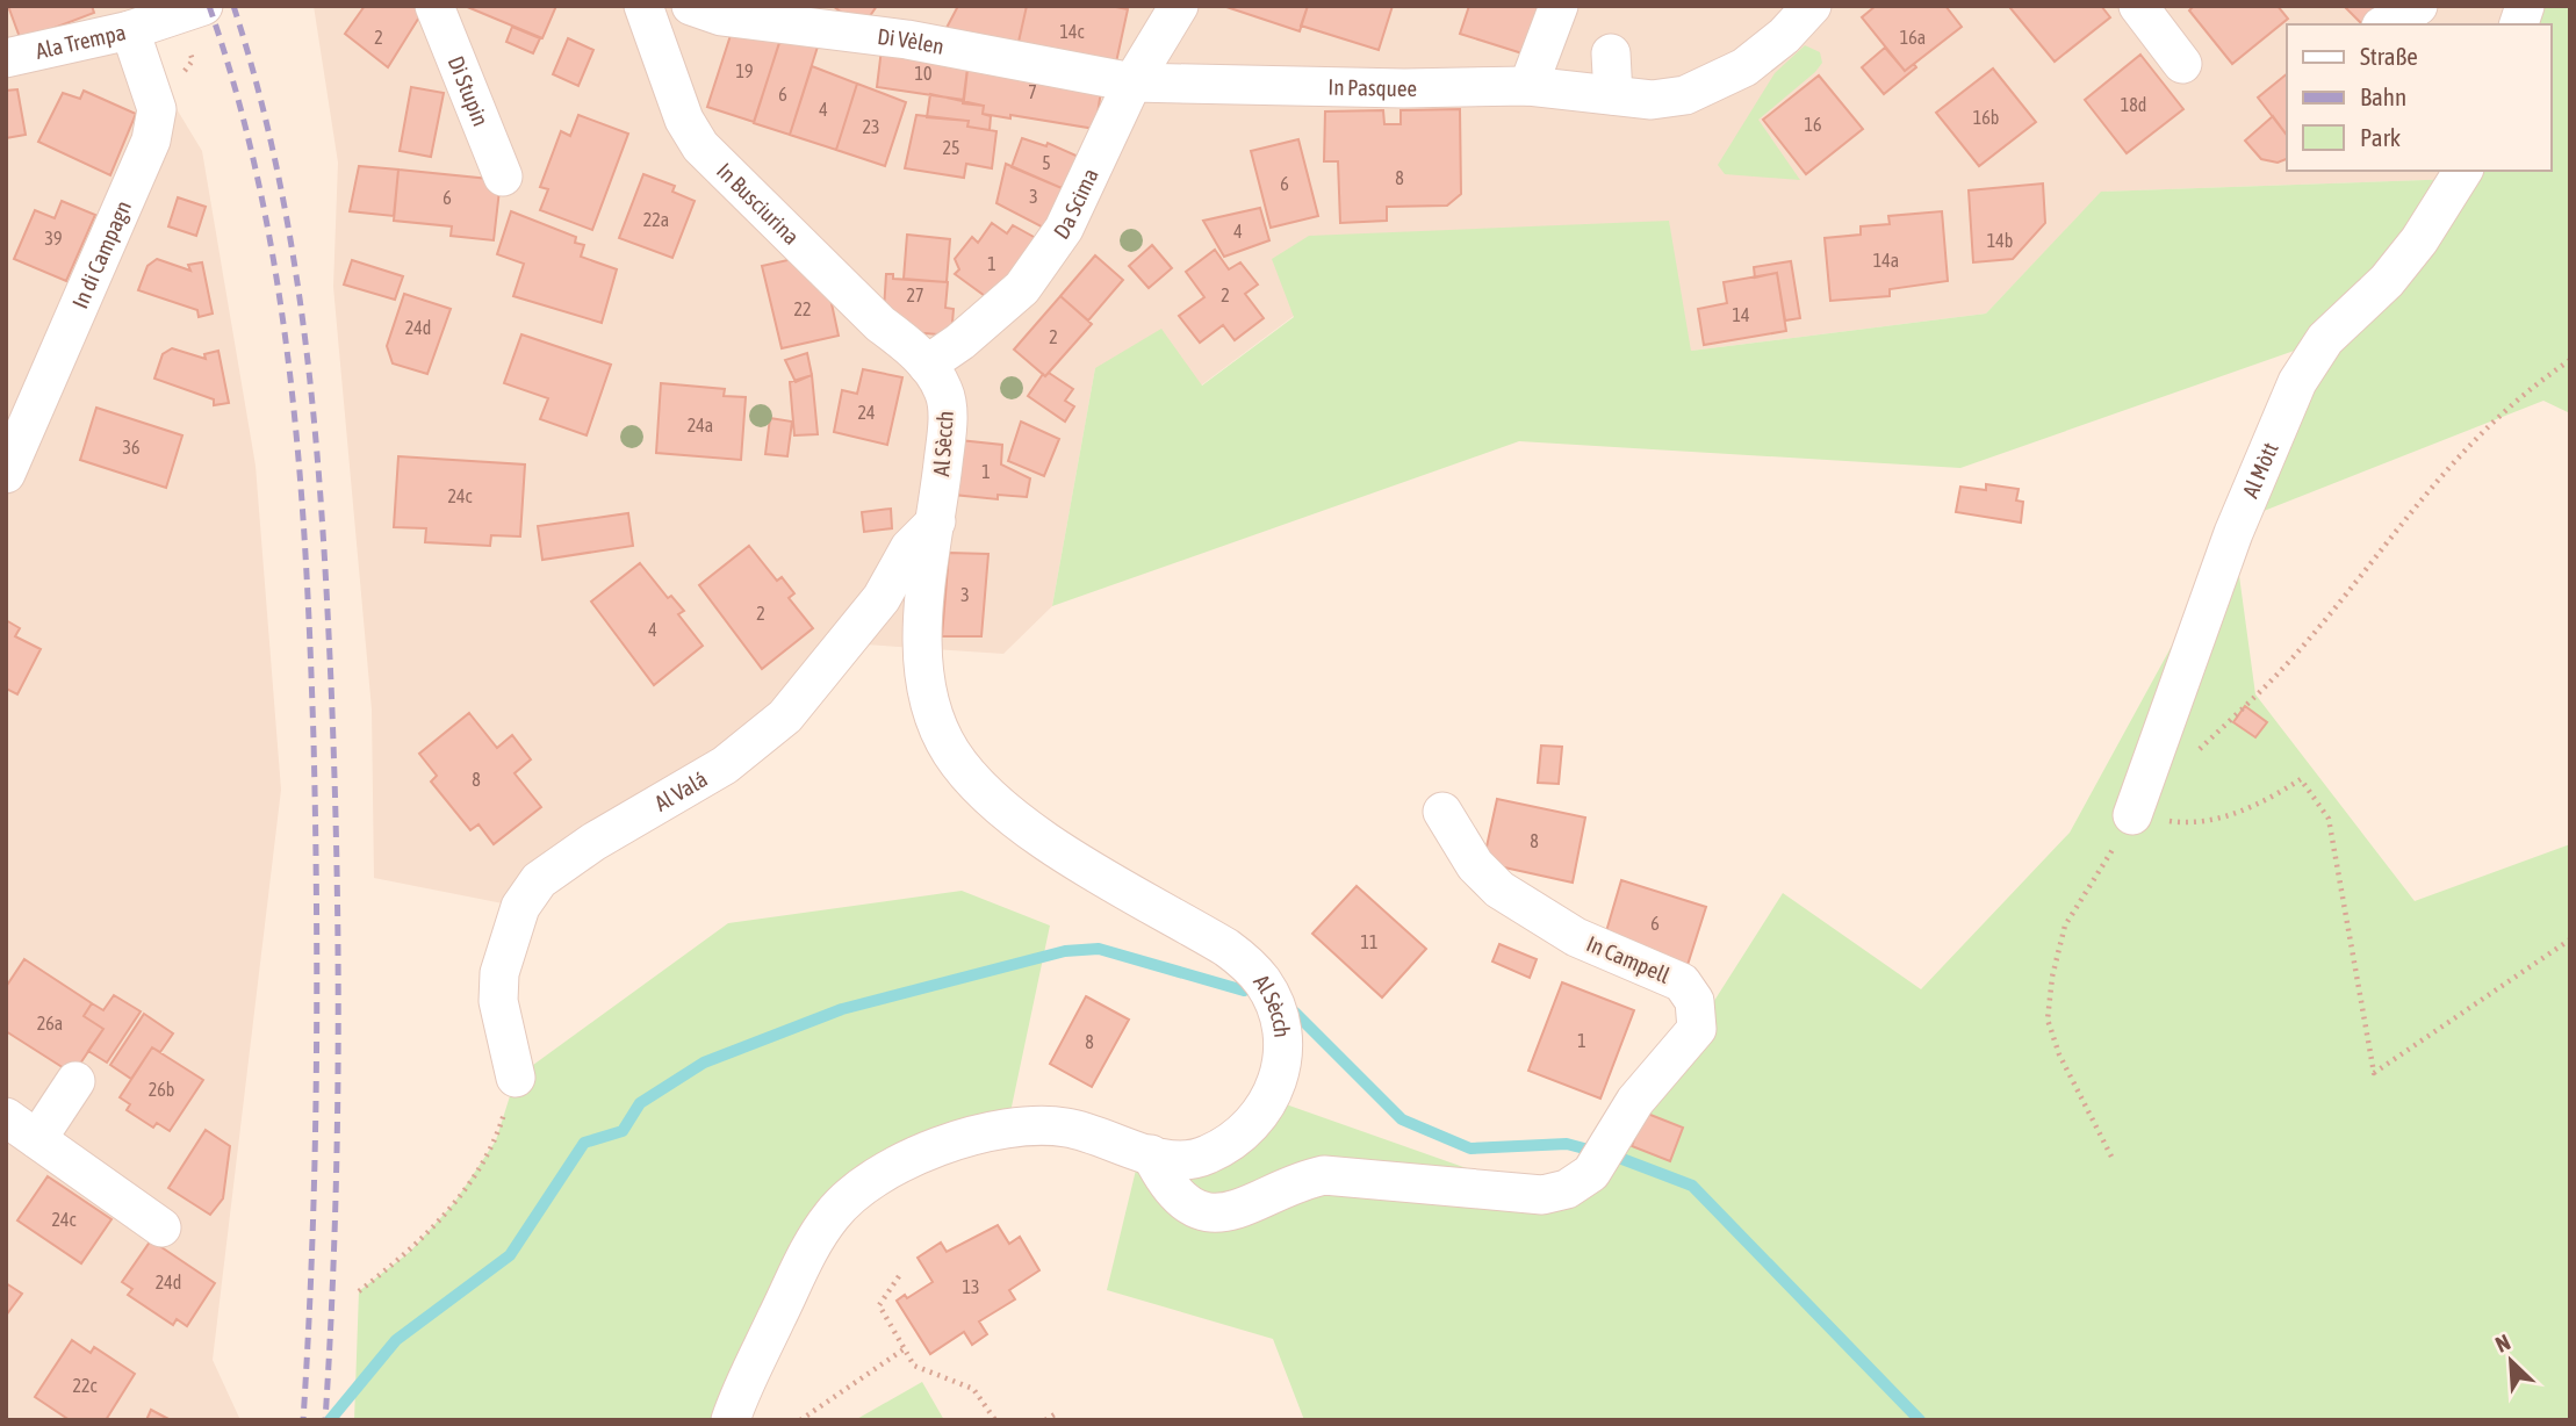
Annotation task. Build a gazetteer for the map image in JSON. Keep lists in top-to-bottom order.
{
  "streets": {
    "street": [
      "Ala Trempa",
      "Di Vèlen",
      "In Pasquee",
      "Di Stupin",
      "Da Scima",
      "In Busciurina",
      "In di Campagn",
      "Al Sècch",
      "Al Mòtt",
      "Al Valá",
      "In Campell"
    ]
  },
  "crossings": [
    ["Ala Trempa", "In di Campagn"],
    ["Di Vèlen", "In Pasquee"],
    ["Di Vèlen", "Da Scima"],
    ["In Pasquee", "Da Scima"],
    ["Da Scima", "In Busciurina"],
    ["Da Scima", "Al Sècch"],
    ["In Busciurina", "Al Sècch"],
    ["Al Sècch", "Al Valá"],
    ["Al Sècch", "In Campell"]
  ],
  "house_numbers": [
    "14c",
    "2",
    "16a",
    "19",
    "10",
    "7",
    "6",
    "18d",
    "4",
    "16b",
    "16",
    "23",
    "25",
    "5",
    "8",
    "6",
    "3",
    "6",
    "22a",
    "4",
    "39",
    "14b",
    "14a",
    "1",
    "27",
    "2",
    "22",
    "14",
    "24d",
    "2",
    "24",
    "24a",
    "36",
    "1",
    "24c",
    "3",
    "2",
    "4",
    "8",
    "8",
    "6",
    "11",
    "26a",
    "1",
    "8",
    "26b",
    "24c",
    "24d",
    "13",
    "22c"
  ],
  "legend": ["Straße", "Bahn", "Park"],
  "north": "top left"
}
